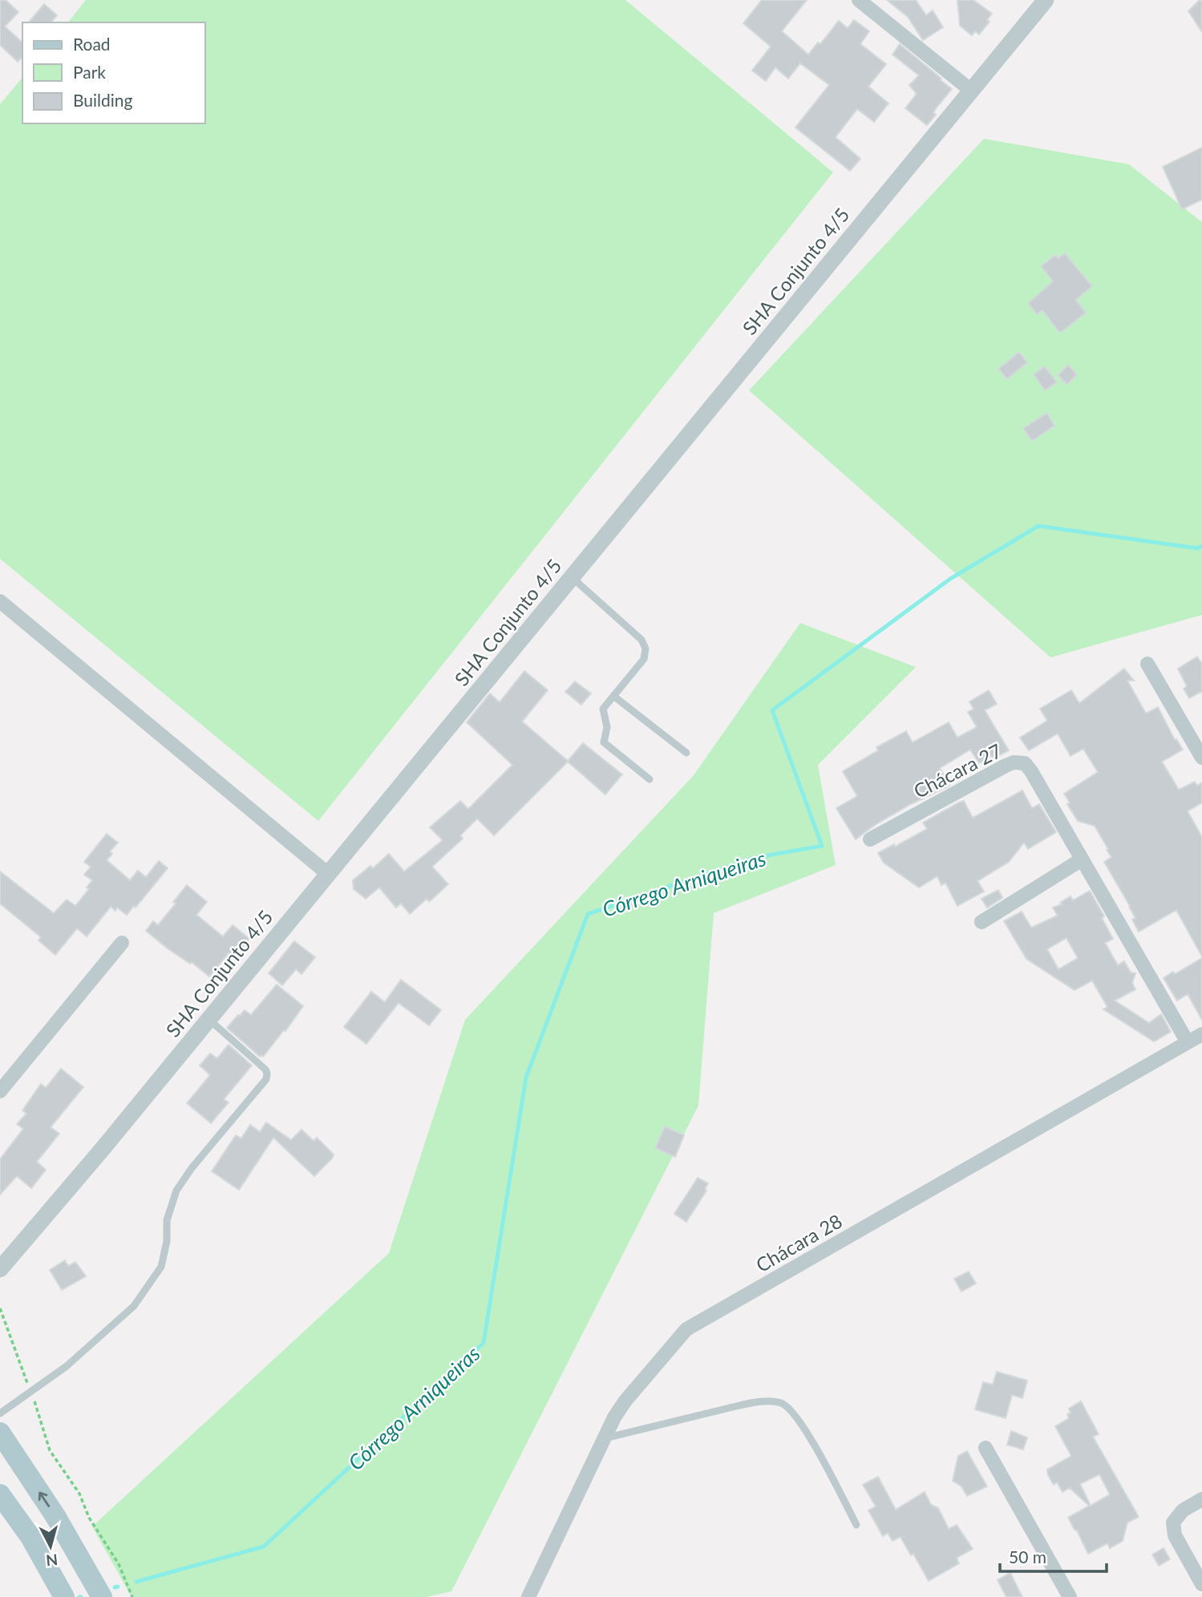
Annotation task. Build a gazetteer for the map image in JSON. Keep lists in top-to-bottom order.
{
  "streets": {
    "street": ["SHA Conjunto 4/5", "Chácara 27", "Chácara 28"]
  },
  "crossings": [
    ["Chácara 27", "Chácara 28"]
  ],
  "water": ["Córrego Arniqueiras"],
  "legend": ["Road", "Park", "Building"],
  "scale_bar": "50 m",
  "north": "bottom"
}
